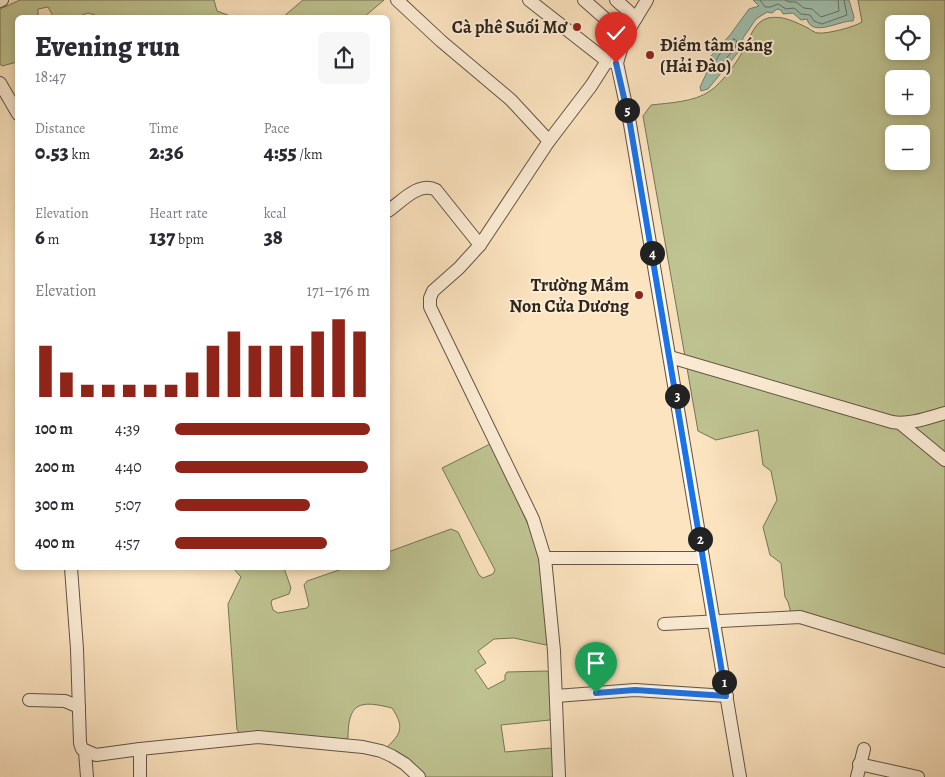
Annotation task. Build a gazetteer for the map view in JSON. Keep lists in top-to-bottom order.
{
  "places": ["Cà phê Suối Mơ", "Điểm tâm sáng (Hải Đào)", "Trường Mầm Non Cửa Dương"],
  "page": {
    "map_buttons": ["+", "−"],
    "heading": ["Evening run", "18:47"],
    "pins": [
      "5",
      "4",
      "3",
      "2",
      "1"
    ],
    "stats": [
      ["Distance", "0.53 km"],
      ["Time", "2:36"],
      ["Pace", "4:55 /km"],
      ["Elevation", "6 m"],
      ["Heart rate", "137 bpm"],
      ["kcal", "38"]
    ],
    "chart": ["Elevation", "171–176 m"],
    "list": [
      {
        "name": "100 m",
        "note": "4:39"
      },
      {
        "name": "200 m",
        "note": "4:40"
      },
      {
        "name": "300 m",
        "note": "5:07"
      },
      {
        "name": "400 m",
        "note": "4:57"
      }
    ]
  }
}
